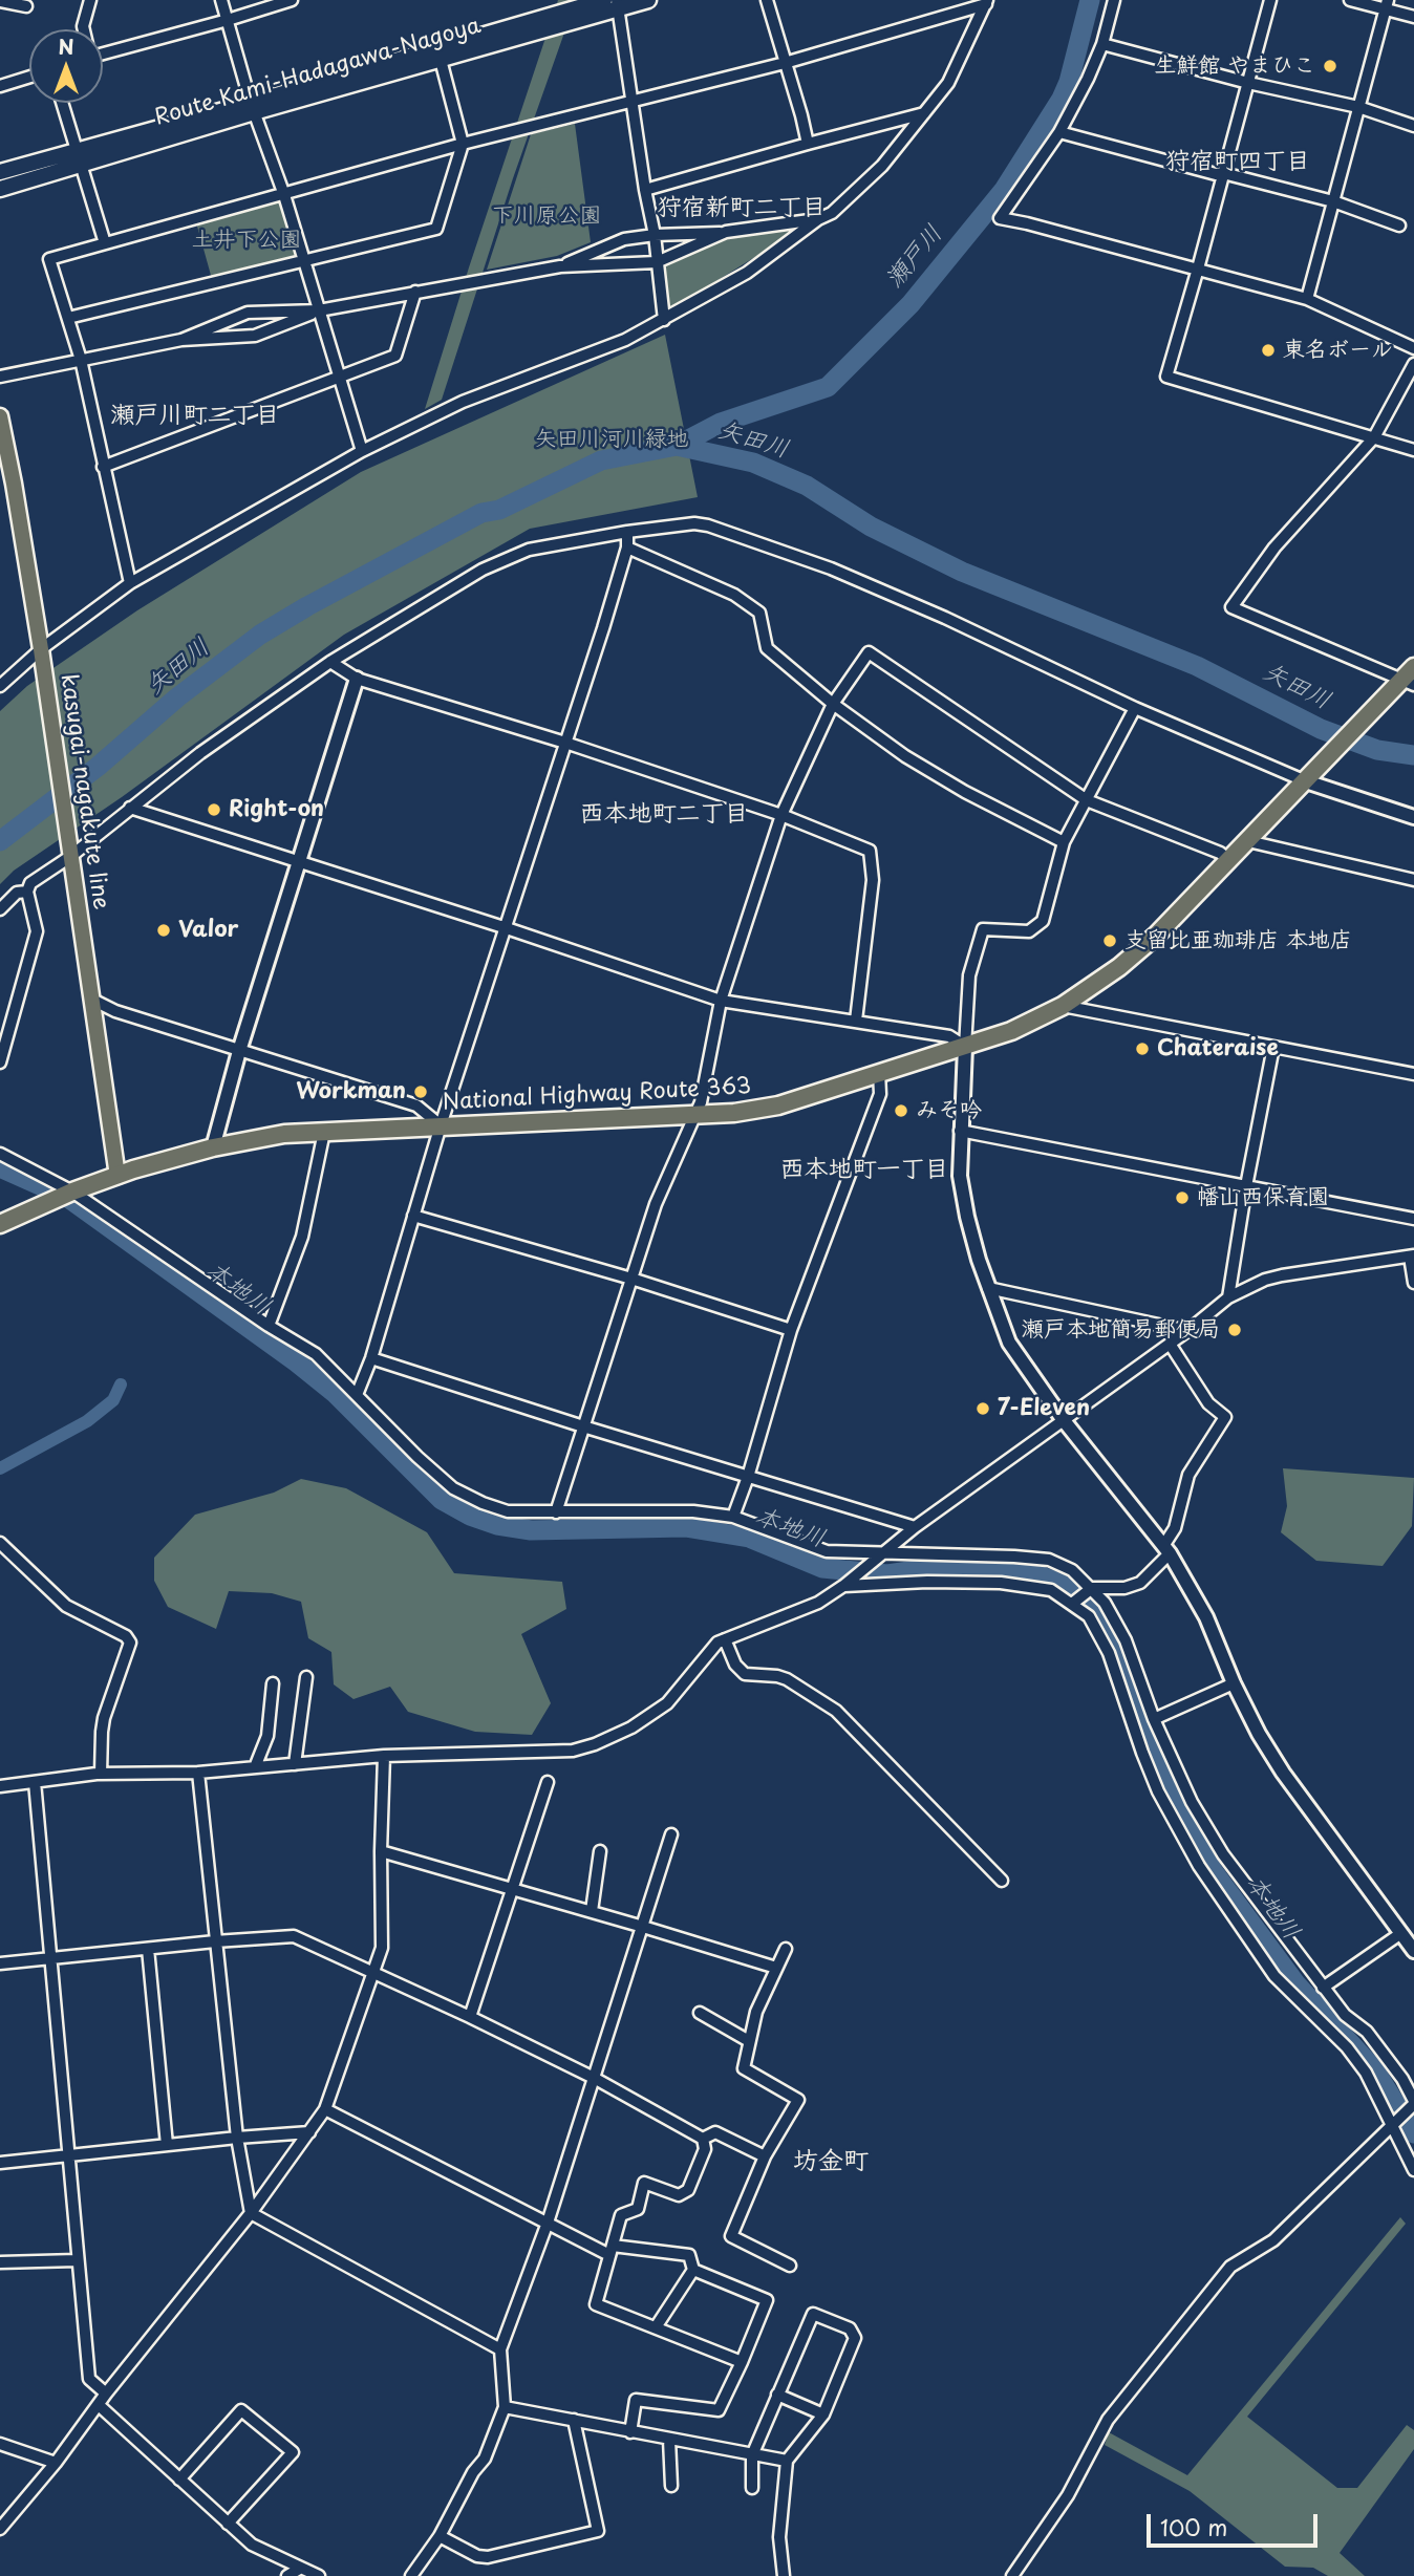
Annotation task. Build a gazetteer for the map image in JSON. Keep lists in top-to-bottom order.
{
  "streets": {
    "highway": ["National Highway Route 363"],
    "main road": ["Route Kami-Hadagawa-Nagoya", "kasugai-nagakute line"]
  },
  "crossings": [
    ["kasugai-nagakute line", "National Highway Route 363"]
  ],
  "districts": [
    "狩宿町四丁目",
    "狩宿新町二丁目",
    "瀬戸川町二丁目",
    "西本地町二丁目",
    "西本地町一丁目",
    "坊金町"
  ],
  "water": ["瀬戸川", "矢田川", "本地川"],
  "parks": ["下川原公園", "土井下公園", "矢田川河川緑地"],
  "places": [
    "生鮮館 やまひこ",
    "東名ボール",
    "Right-on",
    "Valor",
    "支留比亜珈琲店 本地店",
    "Chateraise",
    "Workman",
    "みそ吟",
    "幡山西保育園",
    "瀬戸本地簡易郵便局",
    "7-Eleven"
  ],
  "scale_bar": "100 m",
  "north": "top"
}
